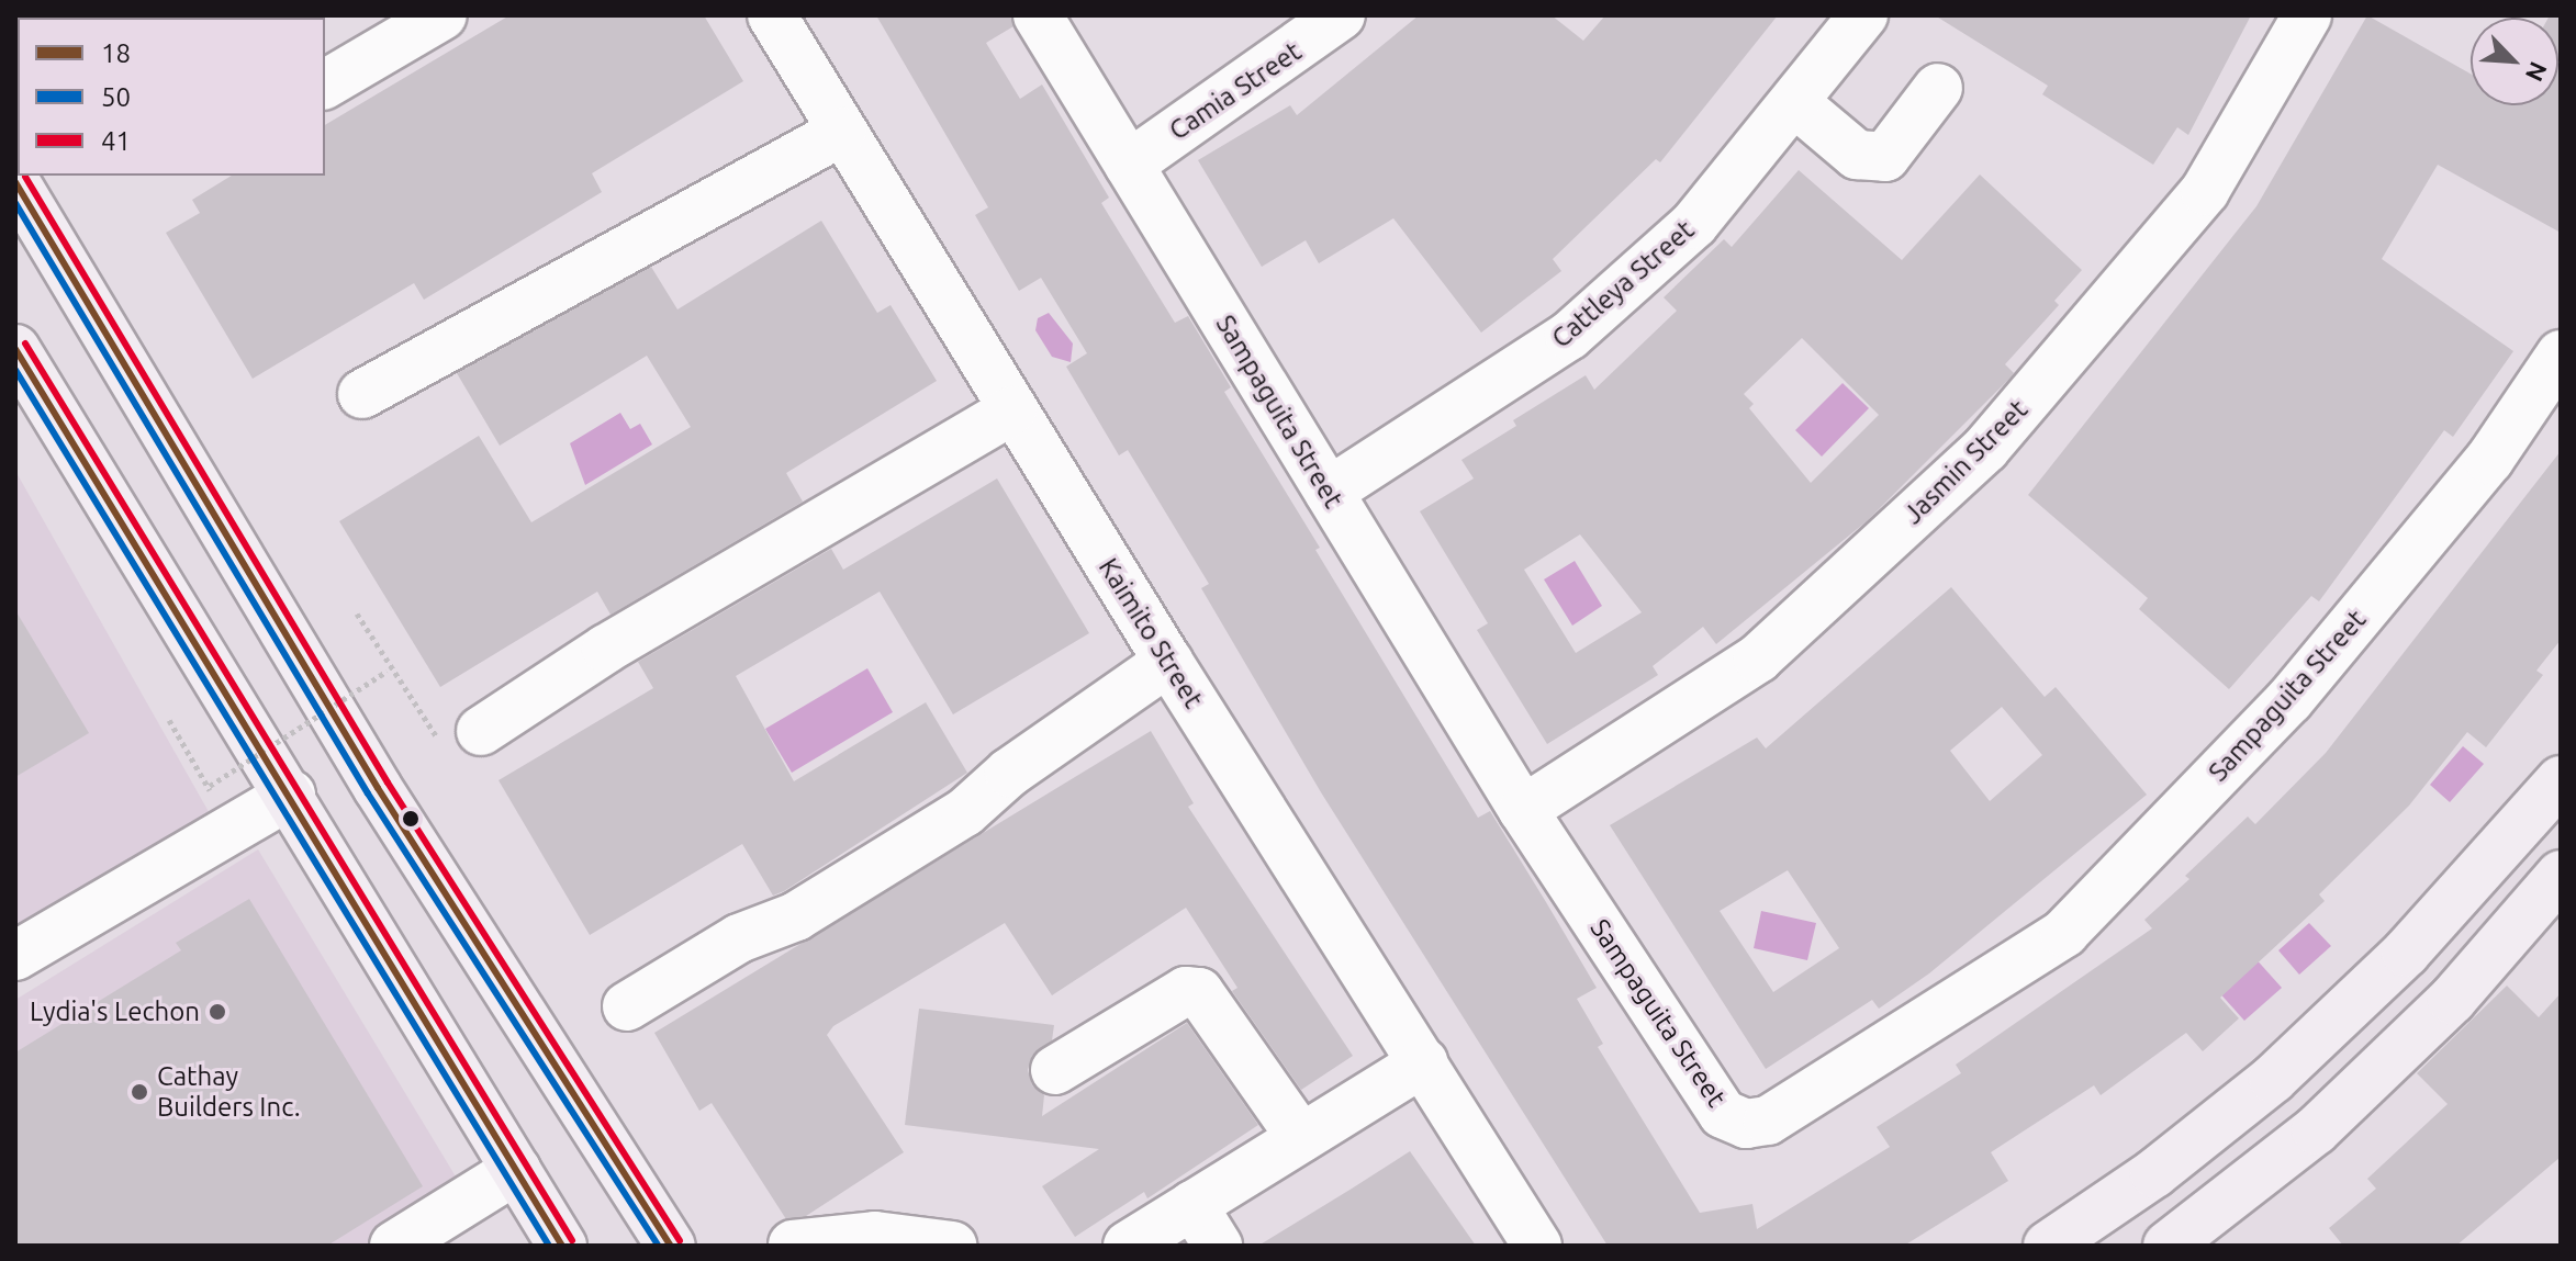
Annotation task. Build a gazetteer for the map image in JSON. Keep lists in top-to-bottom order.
{
  "streets": {
    "street": [
      "Camia Street",
      "Cattleya Street",
      "Sampaguita Street",
      "Jasmin Street",
      "Kaimito Street"
    ]
  },
  "crossings": [
    ["Camia Street", "Sampaguita Street"],
    ["Cattleya Street", "Sampaguita Street"],
    ["Sampaguita Street", "Jasmin Street"]
  ],
  "places": ["Lydia's Lechon", "Cathay Builders Inc."],
  "lines": ["transit line 41", "transit line 18", "transit line 50"],
  "legend": ["18", "50", "41"],
  "north": "bottom right"
}
